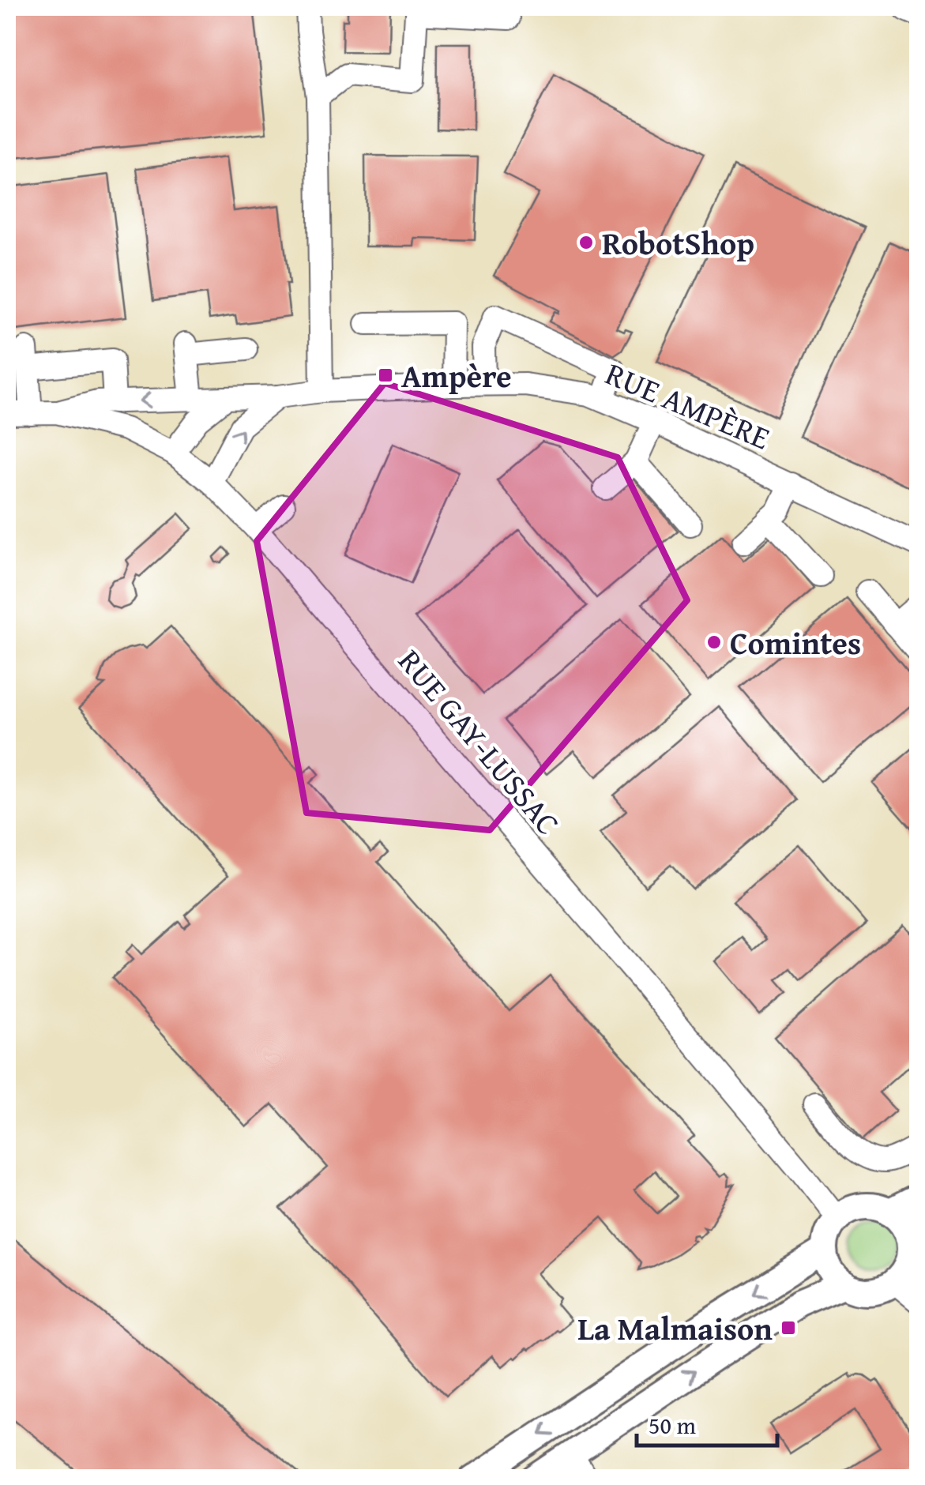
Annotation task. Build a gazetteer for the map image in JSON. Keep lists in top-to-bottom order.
{
  "streets": {
    "street": ["RUE AMPÈRE", "RUE GAY-LUSSAC"]
  },
  "crossings": [
    ["RUE AMPÈRE", "RUE GAY-LUSSAC"]
  ],
  "places": {
    "other": ["RobotShop", "Comintes"],
    "transit": ["Ampère", "La Malmaison"]
  },
  "scale_bar": "50 m"
}
